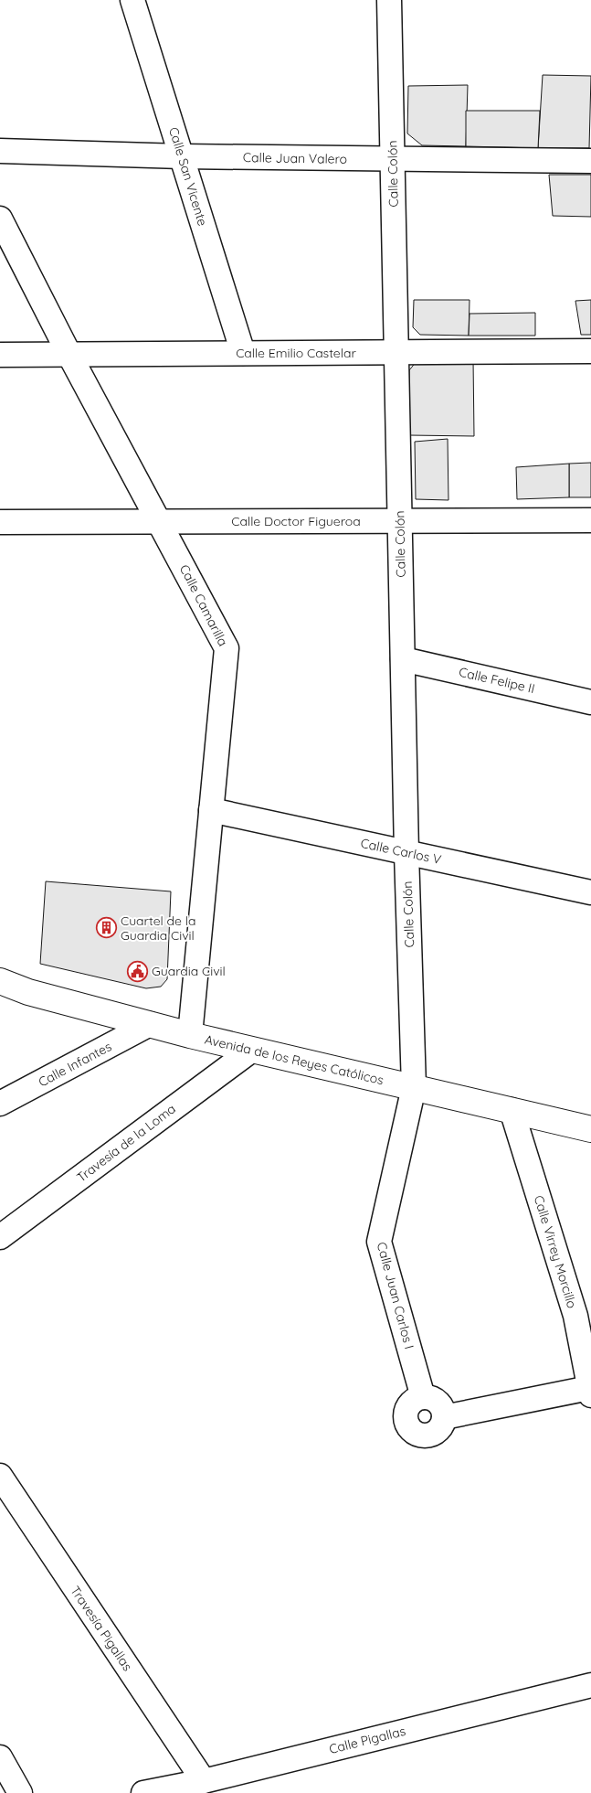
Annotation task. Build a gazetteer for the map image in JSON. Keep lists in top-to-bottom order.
{
  "streets": {
    "street": [
      "Calle Juan Valero",
      "Calle Colón",
      "Calle San Vicente",
      "Calle Emilio Castelar",
      "Calle Doctor Figueroa",
      "Calle Camarilla",
      "Calle Felipe II",
      "Calle Carlos V",
      "Avenida de los Reyes Católicos",
      "Calle Infantes",
      "Travesía de la Loma",
      "Calle Virrey Morcillo",
      "Calle Juan Carlos I",
      "Travesía Pigallas",
      "Calle Pigallas"
    ]
  },
  "crossings": [
    ["Calle Juan Valero", "Calle Colón"],
    ["Calle Juan Valero", "Calle San Vicente"],
    ["Calle Colón", "Calle Emilio Castelar"],
    ["Calle Colón", "Calle Doctor Figueroa"],
    ["Calle Colón", "Calle Felipe II"],
    ["Calle Colón", "Calle Carlos V"],
    ["Calle Colón", "Avenida de los Reyes Católicos"],
    ["Calle Colón", "Calle Juan Carlos I"],
    ["Calle San Vicente", "Calle Emilio Castelar"],
    ["Calle Emilio Castelar", "Calle Camarilla"],
    ["Calle Doctor Figueroa", "Calle Camarilla"],
    ["Calle Camarilla", "Calle Carlos V"],
    ["Calle Camarilla", "Avenida de los Reyes Católicos"],
    ["Avenida de los Reyes Católicos", "Calle Infantes"],
    ["Avenida de los Reyes Católicos", "Travesía de la Loma"],
    ["Avenida de los Reyes Católicos", "Calle Virrey Morcillo"],
    ["Avenida de los Reyes Católicos", "Calle Juan Carlos I"],
    ["Travesía Pigallas", "Calle Pigallas"]
  ],
  "places": {
    "building": ["Cuartel de la Guardia Civil"],
    "public building": ["Guardia Civil"]
  }
}
